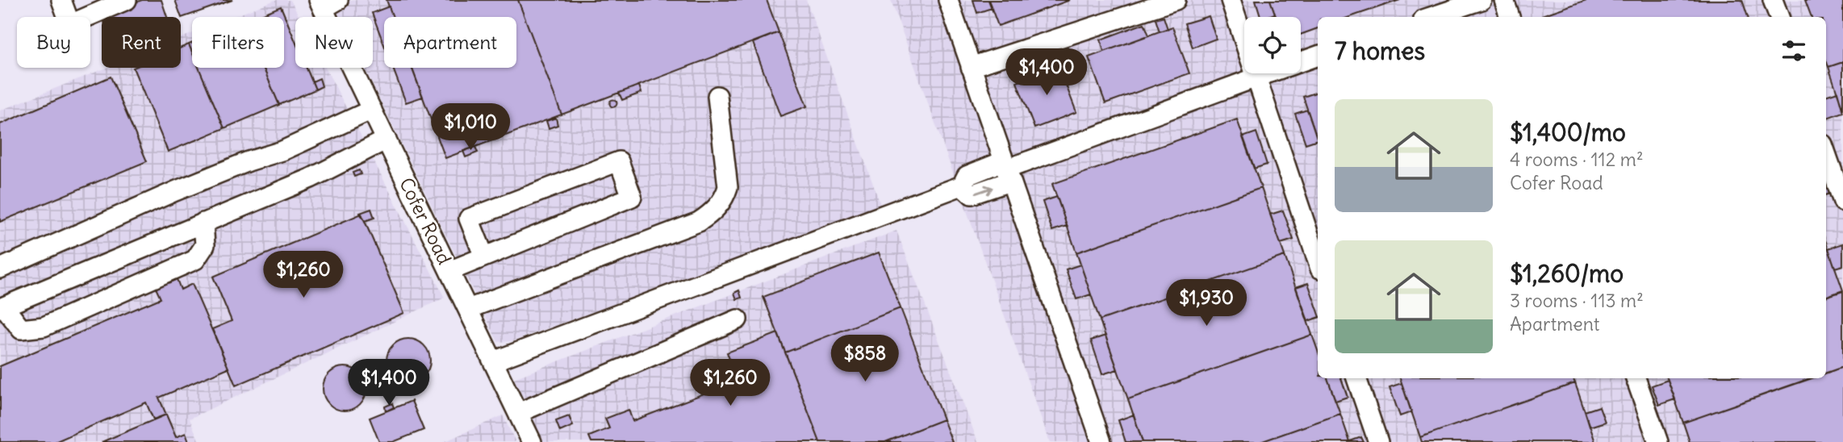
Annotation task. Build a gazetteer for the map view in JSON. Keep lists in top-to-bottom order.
{
  "streets": {
    "street": ["Cofer Road"]
  },
  "page": {
    "chip": [
      "Buy",
      "Rent",
      "Filters",
      "New",
      "Apartment"
    ],
    "heading": "7 homes",
    "price": [
      "$1,400",
      "$1,010",
      "$1,260",
      "$1,930",
      "$858",
      "$1,400",
      "$1,260"
    ],
    "list": [
      {
        "name": "$1,400/mo",
        "note": "4 rooms · 112 m² · Cofer Road"
      },
      {
        "name": "$1,260/mo",
        "note": "3 rooms · 113 m² · Apartment"
      }
    ]
  }
}
